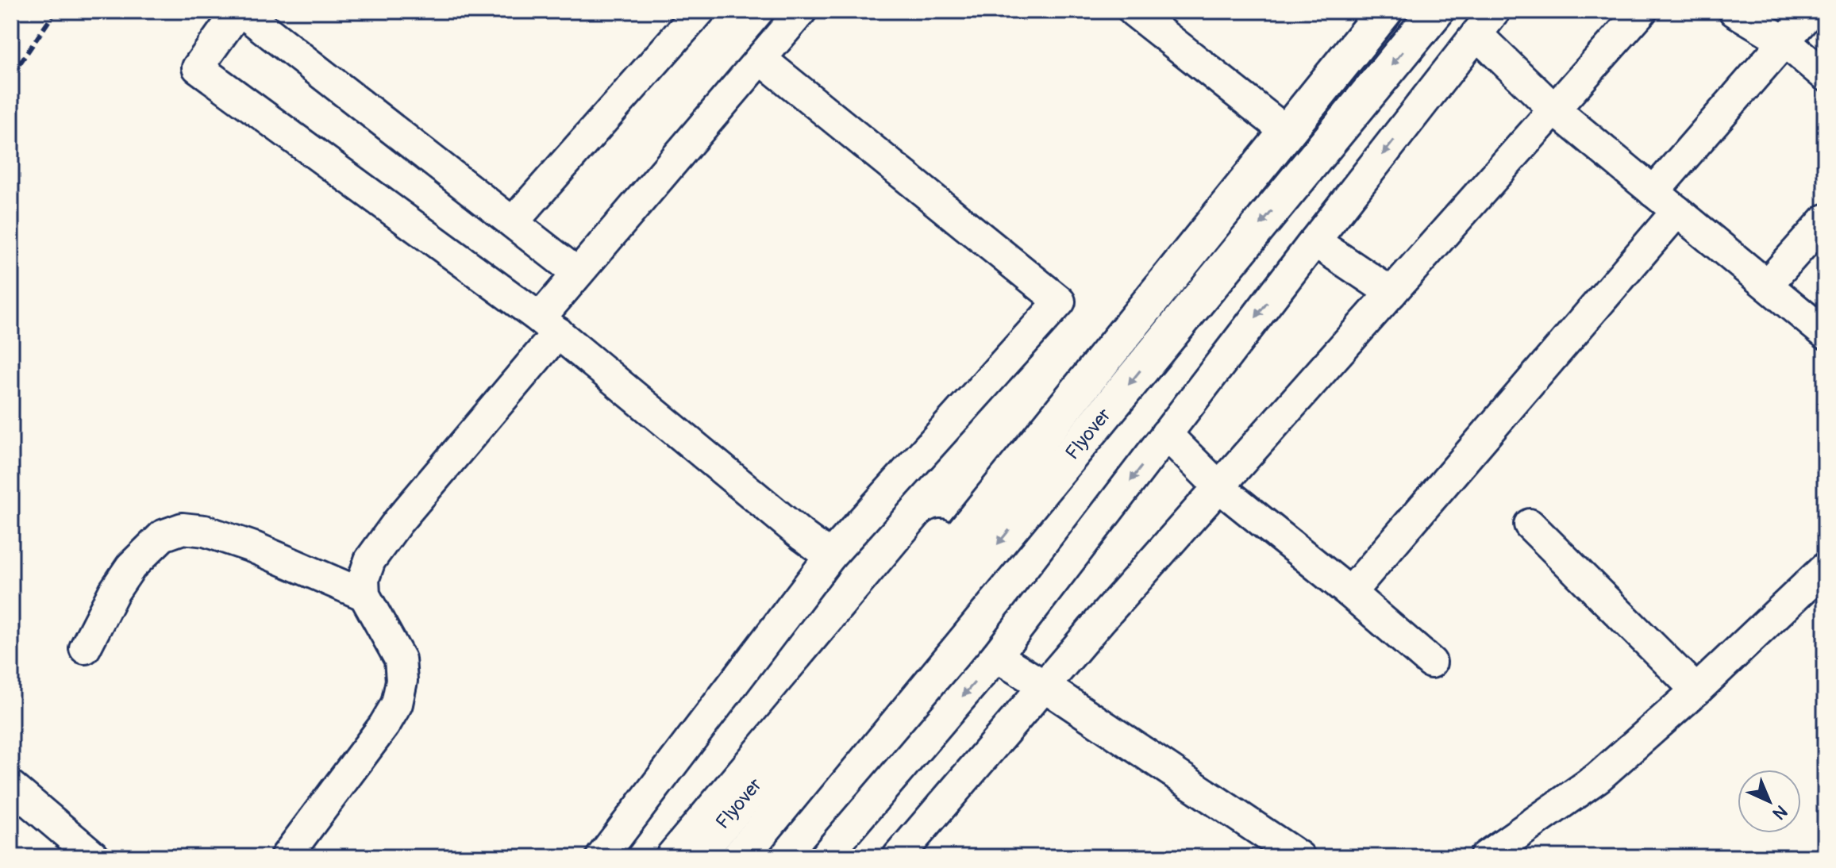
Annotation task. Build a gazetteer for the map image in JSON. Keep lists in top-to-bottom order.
{
  "streets": {
    "highway": ["Flyover"]
  },
  "north": "bottom right"
}
